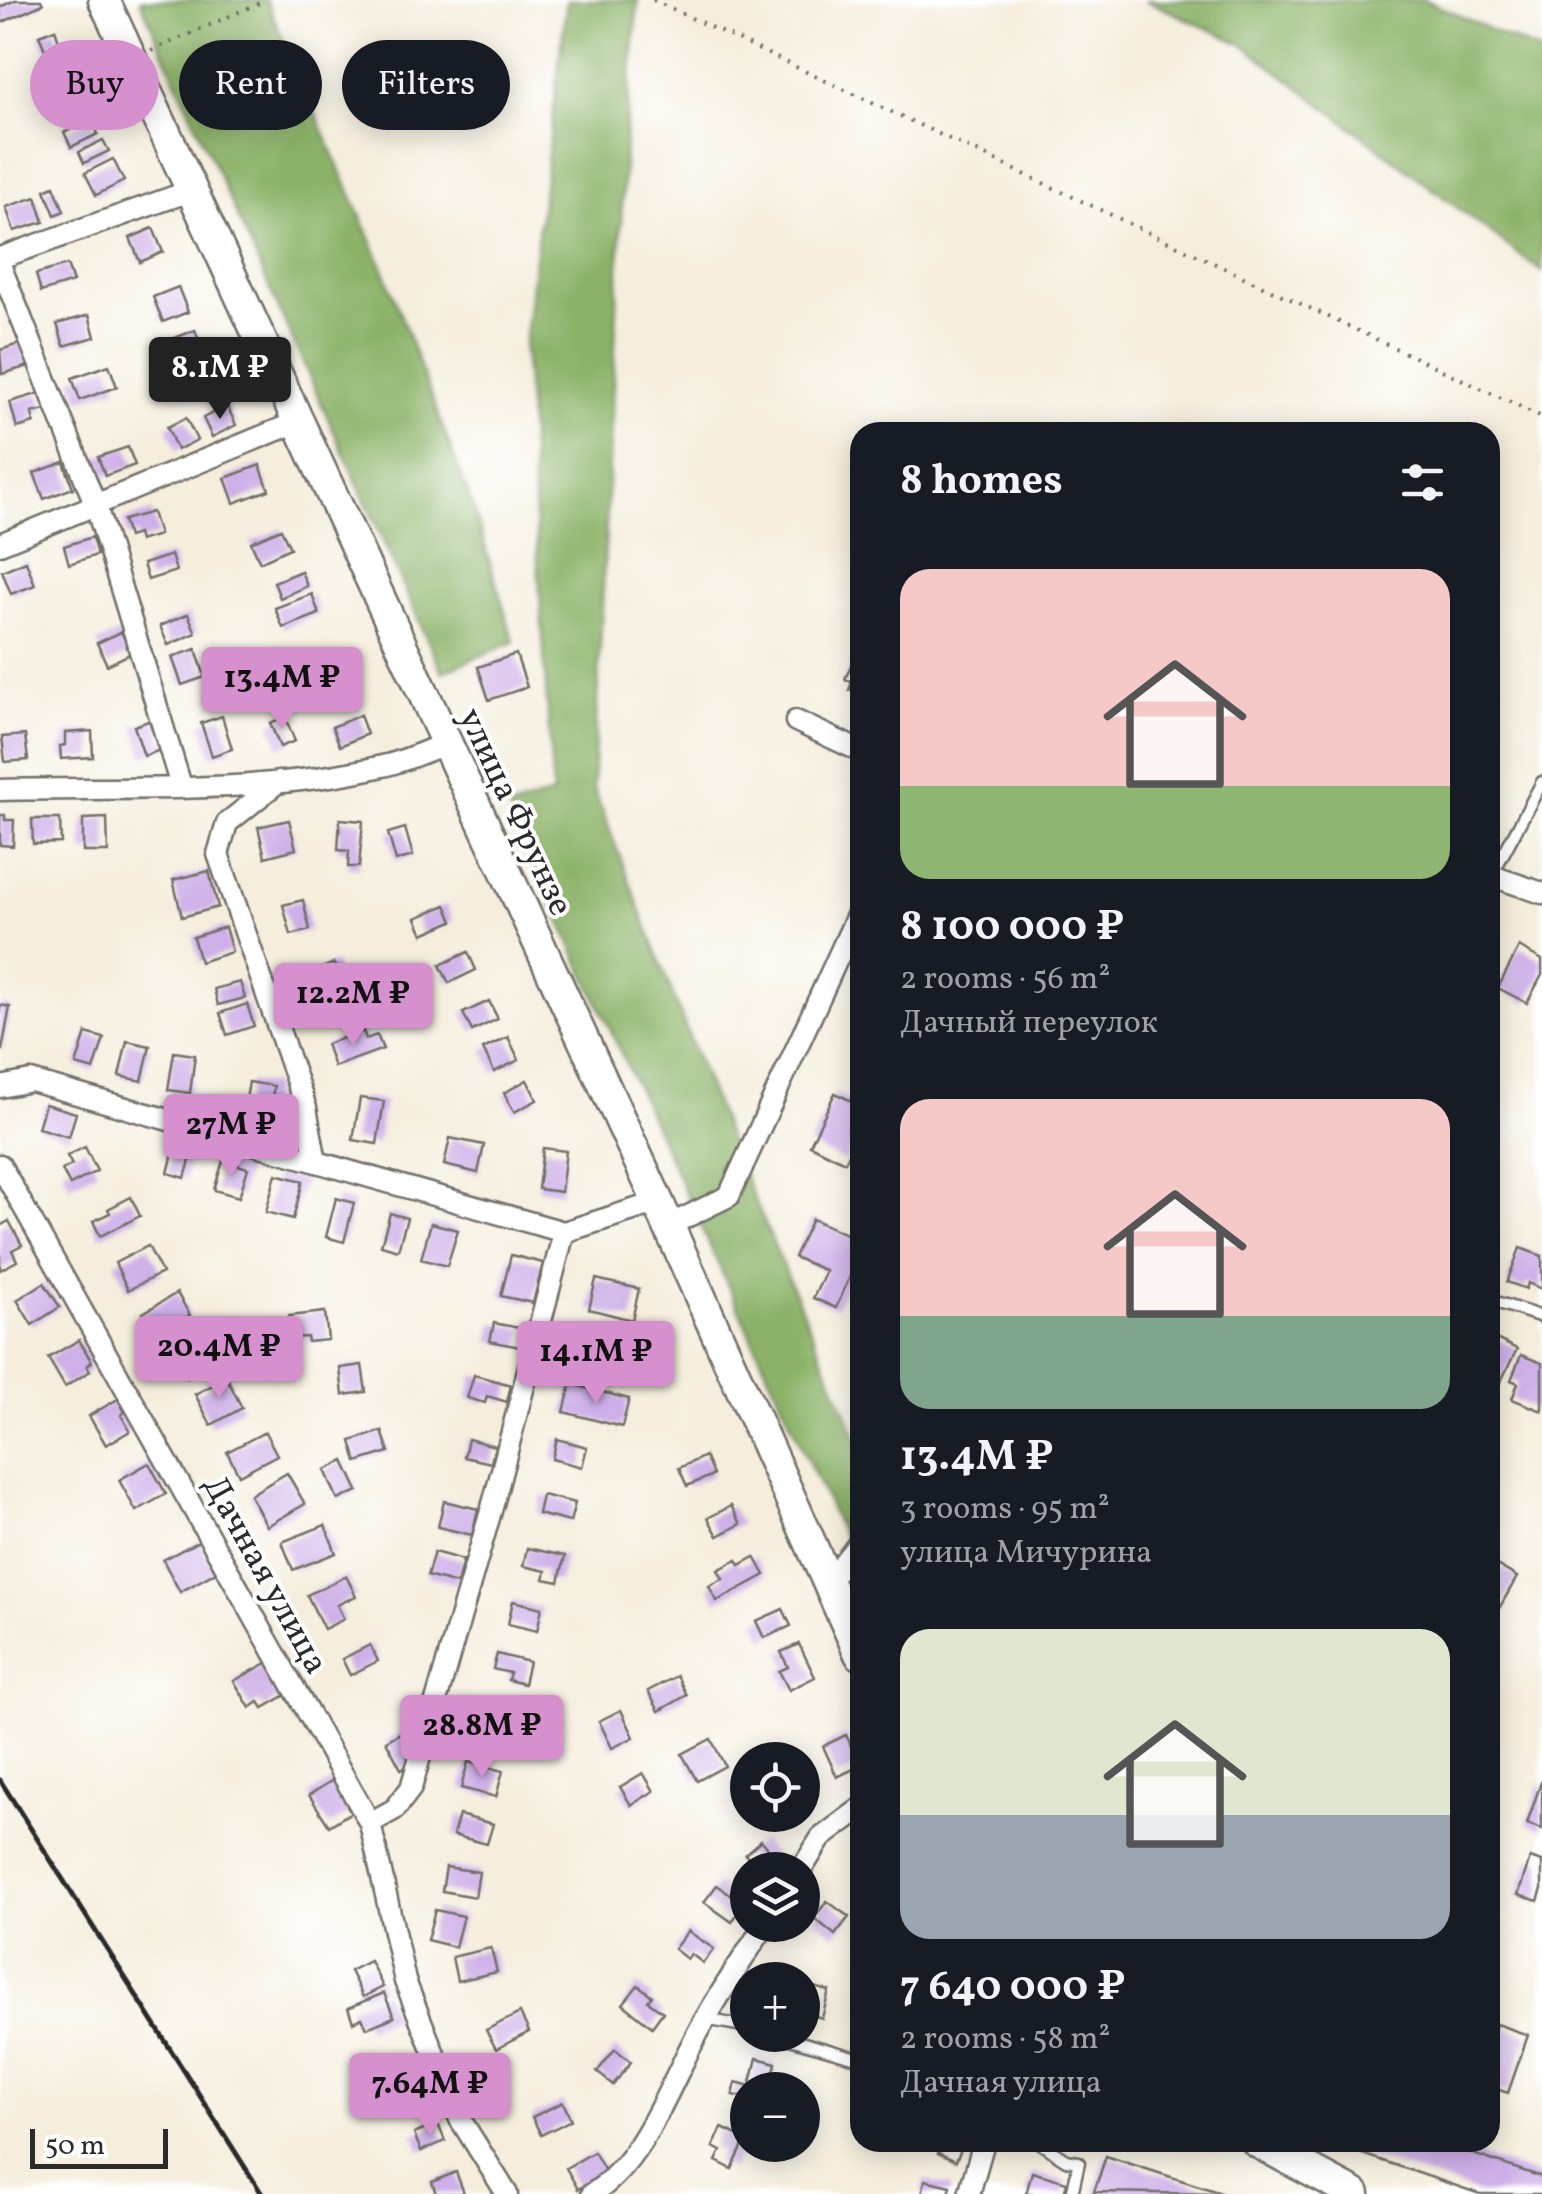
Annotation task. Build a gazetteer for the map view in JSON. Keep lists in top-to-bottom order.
{
  "streets": {
    "street": ["улица Фрунзе", "Дачная улица"]
  },
  "scale_bar": "50 m",
  "page": {
    "chip": ["Buy", "Rent", "Filters"],
    "price": [
      "8.1M ₽",
      "13.4M ₽",
      "12.2M ₽",
      "27M ₽",
      "20.4M ₽",
      "14.1M ₽",
      "28.8M ₽",
      "7.64M ₽"
    ],
    "heading": "8 homes",
    "list": [
      {
        "name": "8 100 000 ₽",
        "note": "2 rooms · 56 m² · Дачный переулок"
      },
      {
        "name": "13.4M ₽",
        "note": "3 rooms · 95 m² · улица Мичурина"
      },
      {
        "name": "7 640 000 ₽",
        "note": "2 rooms · 58 m² · Дачная улица"
      }
    ],
    "map_buttons": ["+", "−"],
    "scale": "50 m"
  }
}
